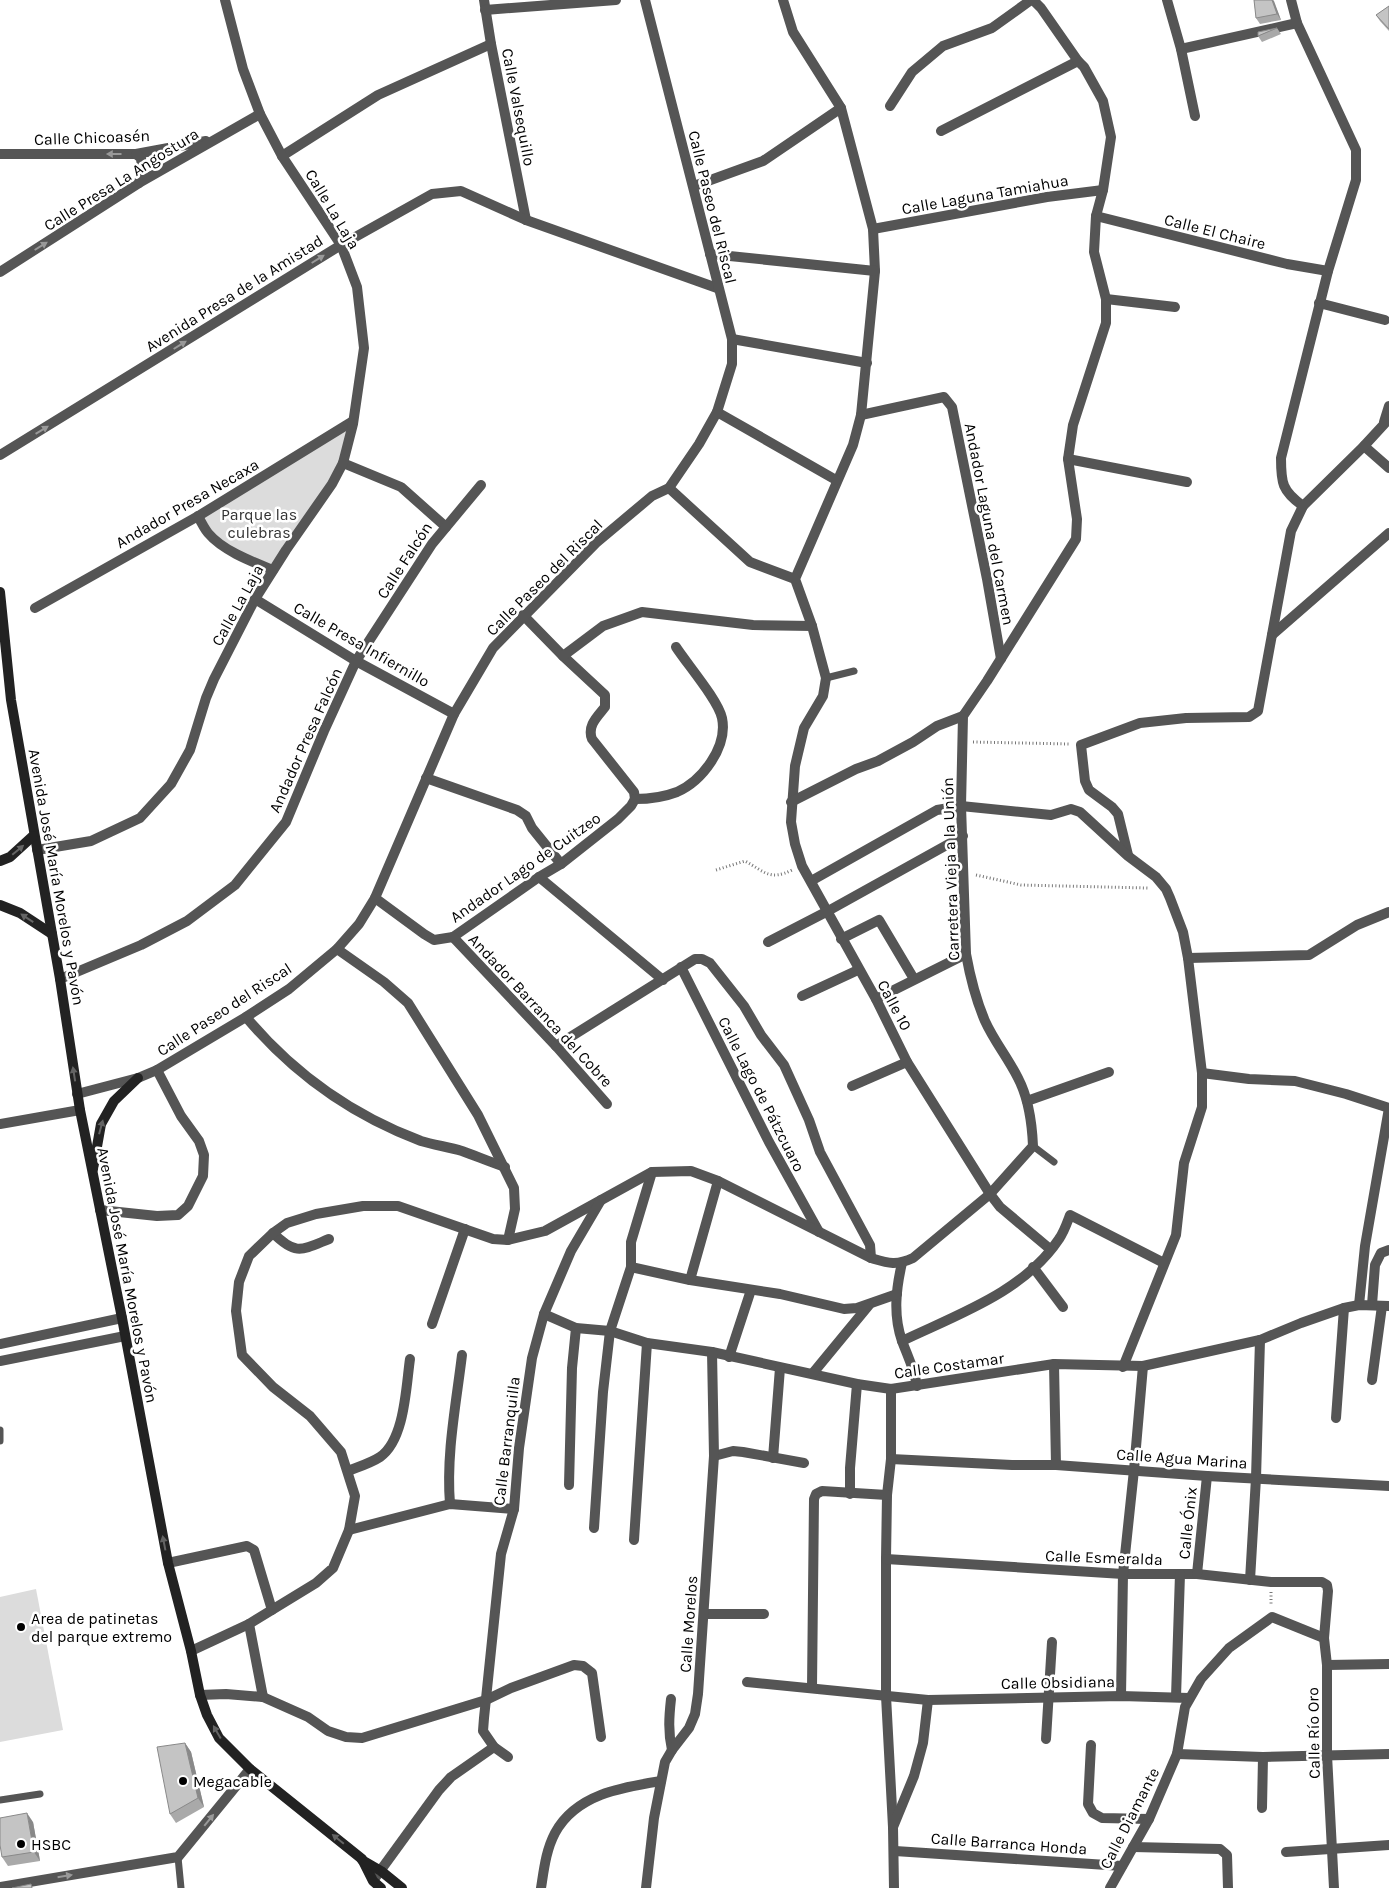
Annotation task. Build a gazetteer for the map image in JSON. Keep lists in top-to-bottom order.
{
  "streets": {
    "main road": ["Avenida José María Morelos y Pavón"],
    "street": [
      "Calle Valsequillo",
      "Calle Chicoasén",
      "Calle Presa La Angostura",
      "Calle Laguna Tamiahua",
      "Calle Paseo del Riscal",
      "Calle La Laja",
      "Calle El Chaire",
      "Avenida Presa de la Amistad",
      "Andador Presa Necaxa",
      "Andador Laguna del Carmen",
      "Calle Falcón",
      "Calle Presa Infiernillo",
      "Andador Presa Falcón",
      "Andador Lago de Cuitzeo",
      "Carretera Vieja a la Unión",
      "Calle 10",
      "Andador Barranca del Cobre",
      "Calle Lago de Pátzcuaro",
      "Calle Costamar",
      "Calle Barranquilla",
      "Calle Agua Marina",
      "Calle Ónix",
      "Calle Esmeralda",
      "Calle Morelos",
      "Calle Obsidiana",
      "Calle Río Oro",
      "Calle Diamante",
      "Calle Barranca Honda"
    ]
  },
  "crossings": [
    ["Calle Valsequillo", "Avenida Presa de la Amistad"],
    ["Calle Chicoasén", "Calle Presa La Angostura"],
    ["Calle Presa La Angostura", "Calle La Laja"],
    ["Calle Paseo del Riscal", "Avenida Presa de la Amistad"],
    ["Calle Paseo del Riscal", "Calle Presa Infiernillo"],
    ["Calle Paseo del Riscal", "Andador Lago de Cuitzeo"],
    ["Calle Paseo del Riscal", "Avenida José María Morelos y Pavón"],
    ["Calle La Laja", "Avenida Presa de la Amistad"],
    ["Calle La Laja", "Andador Presa Necaxa"],
    ["Calle La Laja", "Calle Falcón"],
    ["Calle La Laja", "Calle Presa Infiernillo"],
    ["Calle La Laja", "Avenida José María Morelos y Pavón"],
    ["Calle Falcón", "Calle Presa Infiernillo"],
    ["Calle Falcón", "Andador Presa Falcón"],
    ["Calle Presa Infiernillo", "Andador Presa Falcón"],
    ["Andador Presa Falcón", "Avenida José María Morelos y Pavón"],
    ["Andador Lago de Cuitzeo", "Andador Barranca del Cobre"],
    ["Calle Costamar", "Calle Barranquilla"],
    ["Calle Costamar", "Calle Morelos"],
    ["Calle Agua Marina", "Calle Ónix"],
    ["Calle Ónix", "Calle Esmeralda"],
    ["Calle Esmeralda", "Calle Río Oro"],
    ["Calle Obsidiana", "Calle Diamante"],
    ["Calle Diamante", "Calle Barranca Honda"]
  ],
  "one_way": [
    "Calle Chicoasén",
    "Calle Presa La Angostura",
    "Avenida Presa de la Amistad",
    "Avenida José María Morelos y Pavón"
  ],
  "parks": ["Parque las culebras"],
  "places": ["Area de patinetas del parque extremo", "Megacable", "HSBC"]
}
